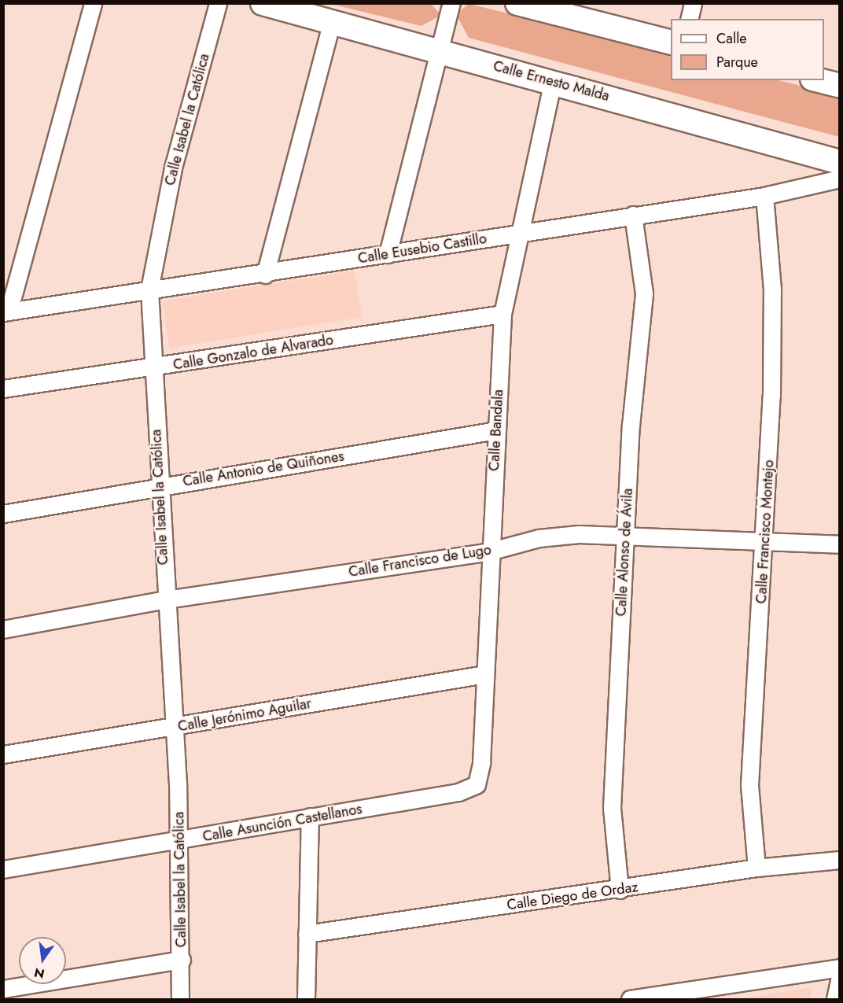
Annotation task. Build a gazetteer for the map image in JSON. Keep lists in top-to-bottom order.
{
  "streets": {
    "main road": ["Calle Ernesto Malda"],
    "street": [
      "Calle Isabel la Católica",
      "Calle Eusebio Castillo",
      "Calle Gonzalo de Alvarado",
      "Calle Bandala",
      "Calle Antonio de Quiñones",
      "Calle Francisco Montejo",
      "Calle Alonso de Ávila",
      "Calle Francisco de Lugo",
      "Calle Jerónimo Aguilar",
      "Calle Asunción Castellanos",
      "Calle Diego de Ordaz"
    ]
  },
  "crossings": [
    ["Calle Ernesto Malda", "Calle Bandala"],
    ["Calle Isabel la Católica", "Calle Eusebio Castillo"],
    ["Calle Isabel la Católica", "Calle Gonzalo de Alvarado"],
    ["Calle Isabel la Católica", "Calle Antonio de Quiñones"],
    ["Calle Isabel la Católica", "Calle Francisco de Lugo"],
    ["Calle Isabel la Católica", "Calle Jerónimo Aguilar"],
    ["Calle Isabel la Católica", "Calle Asunción Castellanos"],
    ["Calle Eusebio Castillo", "Calle Bandala"],
    ["Calle Eusebio Castillo", "Calle Francisco Montejo"],
    ["Calle Eusebio Castillo", "Calle Alonso de Ávila"],
    ["Calle Gonzalo de Alvarado", "Calle Bandala"],
    ["Calle Bandala", "Calle Antonio de Quiñones"],
    ["Calle Bandala", "Calle Francisco de Lugo"],
    ["Calle Bandala", "Calle Jerónimo Aguilar"],
    ["Calle Bandala", "Calle Asunción Castellanos"],
    ["Calle Francisco Montejo", "Calle Francisco de Lugo"],
    ["Calle Francisco Montejo", "Calle Diego de Ordaz"],
    ["Calle Alonso de Ávila", "Calle Francisco de Lugo"],
    ["Calle Alonso de Ávila", "Calle Diego de Ordaz"]
  ],
  "legend": ["Calle", "Parque"],
  "north": "bottom"
}
